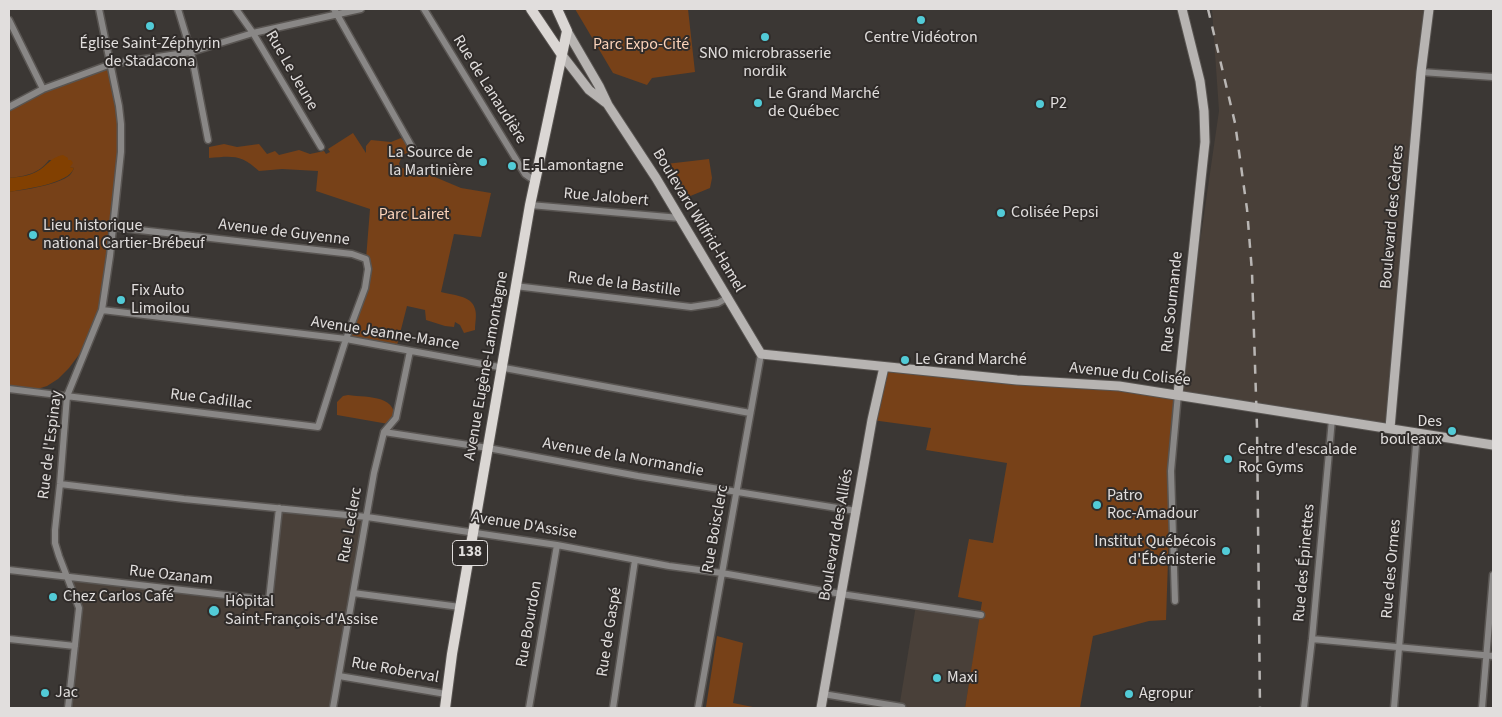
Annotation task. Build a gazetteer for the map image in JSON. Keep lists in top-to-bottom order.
{
  "streets": {
    "main road": ["Boulevard Wilfrid-Hamel", "Avenue Eugène-Lamontagne", "138"],
    "street": [
      "Rue Le Jeune",
      "Rue de Lanaudière",
      "Rue Jalobert",
      "Boulevard des Cèdres",
      "Avenue de Guyenne",
      "Rue de la Bastille",
      "Rue Soumande",
      "Avenue Jeanne-Mance",
      "Avenue du Colisée",
      "Rue Cadillac",
      "Rue de l'Espinay",
      "Avenue de la Normandie",
      "Rue Leclerc",
      "Avenue D'Assise",
      "Rue Boisclerc",
      "Boulevard des Alliés",
      "Rue des Épinettes",
      "Rue des Ormes",
      "Rue Ozanam",
      "Rue Bourdon",
      "Rue de Gaspé",
      "Rue Roberval"
    ]
  },
  "crossings": [
    ["Rue de Lanaudière", "Avenue Eugène-Lamontagne"],
    ["Rue Jalobert", "Boulevard Wilfrid-Hamel"],
    ["Rue Jalobert", "Avenue Eugène-Lamontagne"],
    ["Boulevard des Cèdres", "Avenue du Colisée"],
    ["Boulevard Wilfrid-Hamel", "Rue de la Bastille"],
    ["Boulevard Wilfrid-Hamel", "Avenue Eugène-Lamontagne"],
    ["Boulevard Wilfrid-Hamel", "Avenue du Colisée"],
    ["Boulevard Wilfrid-Hamel", "Rue Boisclerc"],
    ["Avenue de Guyenne", "Avenue Jeanne-Mance"],
    ["Avenue de Guyenne", "Rue Cadillac"],
    ["Avenue de Guyenne", "Rue de l'Espinay"],
    ["Rue de la Bastille", "Avenue Eugène-Lamontagne"],
    ["Rue Soumande", "Avenue du Colisée"],
    ["Avenue Jeanne-Mance", "Avenue Eugène-Lamontagne"],
    ["Avenue Jeanne-Mance", "Rue Cadillac"],
    ["Avenue Jeanne-Mance", "Rue de l'Espinay"],
    ["Avenue Jeanne-Mance", "Rue Leclerc"],
    ["Avenue Jeanne-Mance", "Rue Boisclerc"],
    ["Avenue Eugène-Lamontagne", "Avenue de la Normandie"],
    ["Avenue Eugène-Lamontagne", "Avenue D'Assise"],
    ["Avenue Eugène-Lamontagne", "Rue Roberval"],
    ["Avenue du Colisée", "Rue Boisclerc"],
    ["Avenue du Colisée", "Boulevard des Alliés"],
    ["Avenue du Colisée", "Rue des Épinettes"],
    ["Avenue du Colisée", "Rue des Ormes"],
    ["Rue Cadillac", "Rue de l'Espinay"],
    ["Rue de l'Espinay", "Avenue D'Assise"],
    ["Rue de l'Espinay", "Rue Ozanam"],
    ["Avenue de la Normandie", "Rue Leclerc"],
    ["Avenue de la Normandie", "Rue Boisclerc"],
    ["Avenue de la Normandie", "Boulevard des Alliés"],
    ["Rue Leclerc", "Avenue D'Assise"],
    ["Rue Leclerc", "Rue Roberval"],
    ["Avenue D'Assise", "Rue Boisclerc"],
    ["Avenue D'Assise", "Boulevard des Alliés"],
    ["Avenue D'Assise", "Rue Ozanam"],
    ["Avenue D'Assise", "Rue Bourdon"],
    ["Avenue D'Assise", "Rue de Gaspé"]
  ],
  "parks": ["Parc Expo-Cité", "Parc Lairet"],
  "places": [
    "Centre Vidéotron",
    "Église Saint-Zéphyrin de Stadacona",
    "SNO microbrasserie nordik",
    "Le Grand Marché de Québec",
    "P2",
    "La Source de la Martinière",
    "E.-Lamontagne",
    "Colisée Pepsi",
    "Lieu historique national Cartier-Brébeuf",
    "Fix Auto Limoilou",
    "Le Grand Marché",
    "Des bouleaux",
    "Centre d'escalade Roc Gyms",
    "Patro Roc-Amadour",
    "Institut Québécois d'Ébénisterie",
    "Chez Carlos Café",
    "Hôpital Saint-François-d'Assise",
    "Maxi",
    "Jac",
    "Agropur"
  ]
}
